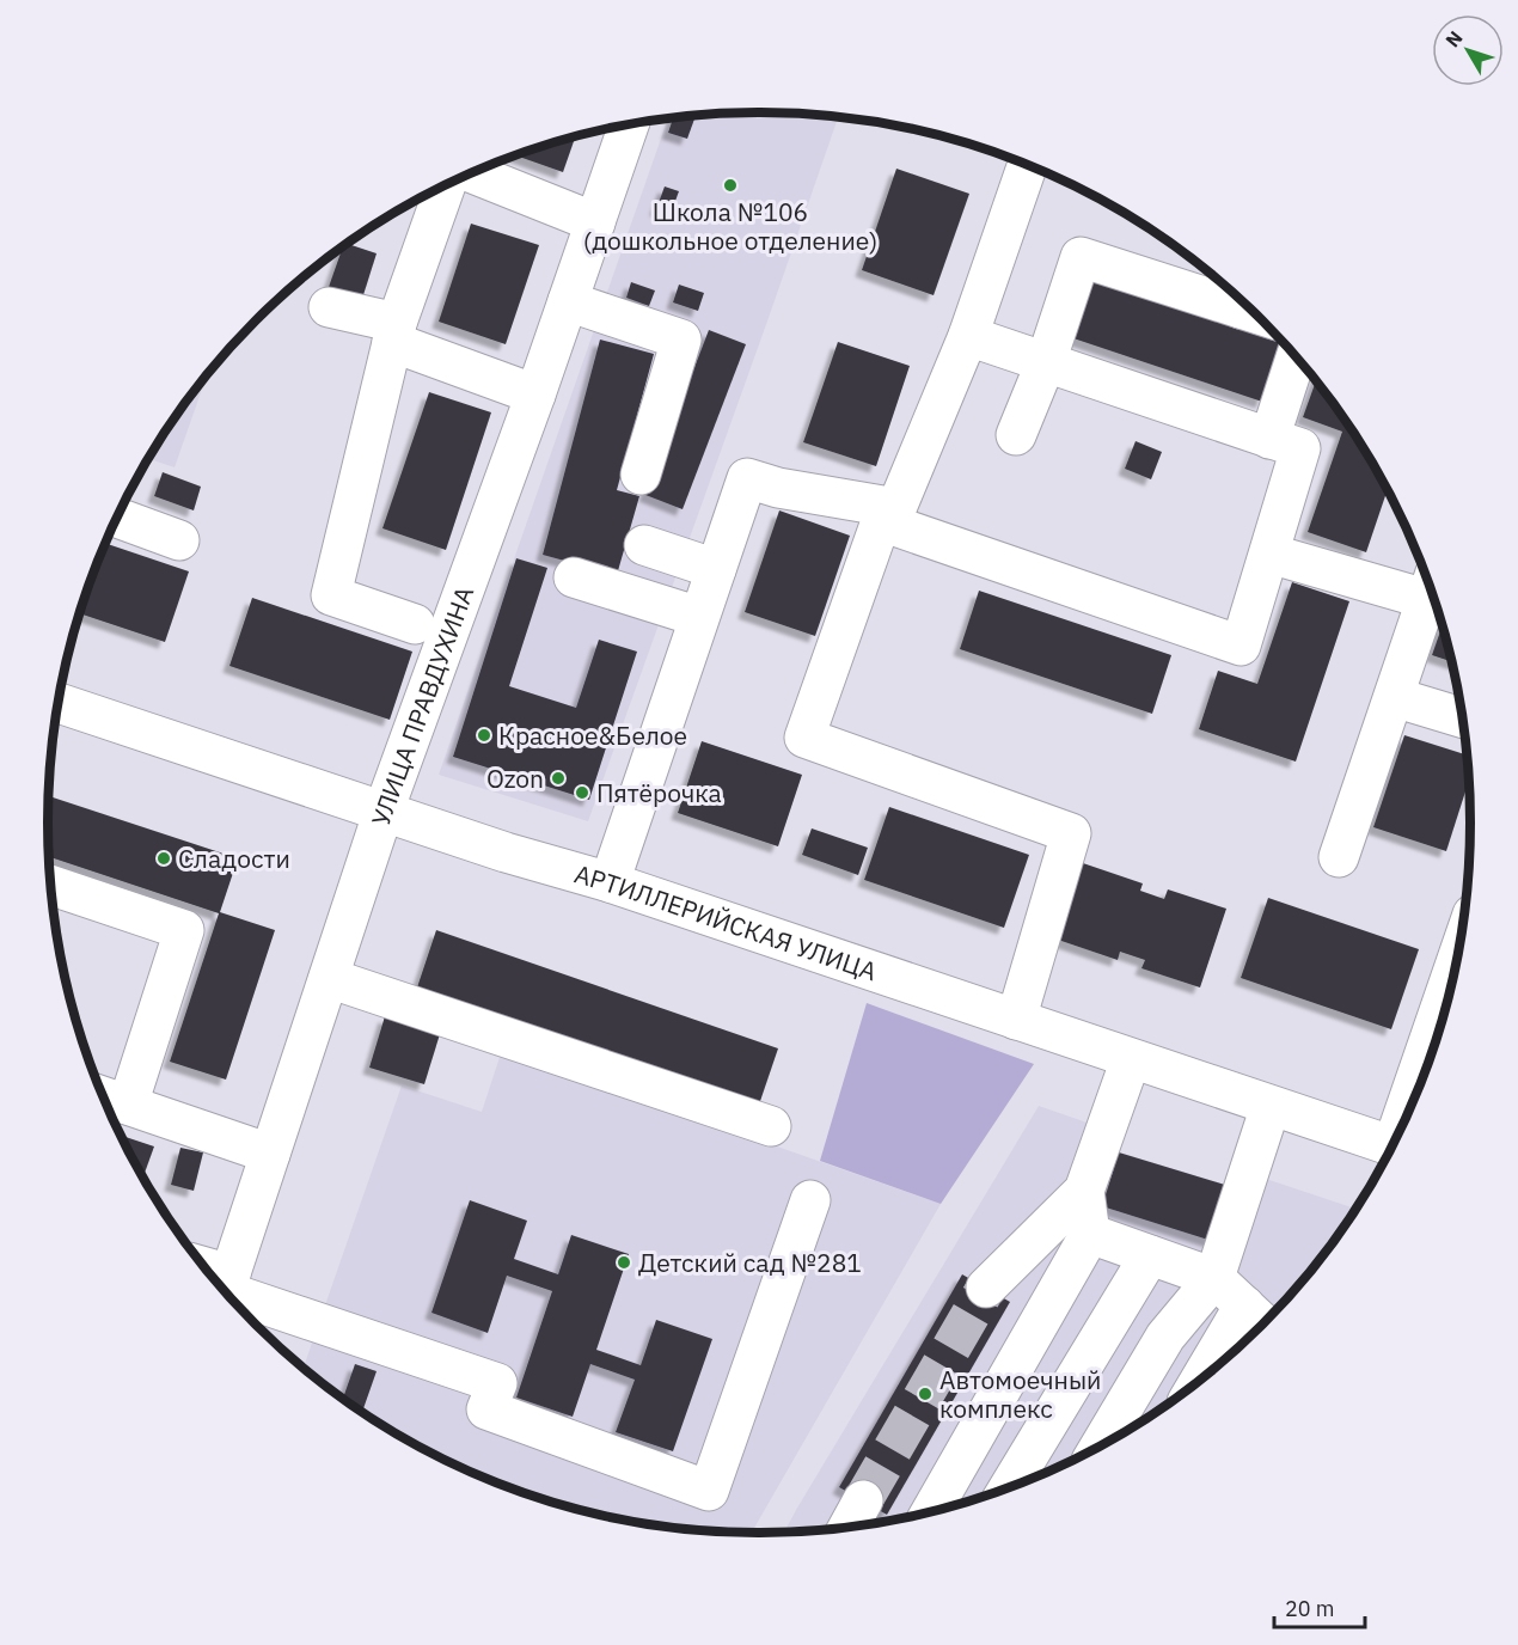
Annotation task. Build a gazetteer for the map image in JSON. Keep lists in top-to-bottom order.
{
  "streets": {
    "street": ["УЛИЦА ПРАВДУХИНА", "АРТИЛЛЕРИЙСКАЯ УЛИЦА"]
  },
  "crossings": [
    ["УЛИЦА ПРАВДУХИНА", "АРТИЛЛЕРИЙСКАЯ УЛИЦА"]
  ],
  "places": [
    "Школа №106 (дошкольное отделение)",
    "Красное&Белое",
    "Ozon",
    "Пятёрочка",
    "Сладости",
    "Детский сад №281",
    "Автомоечный комплекс"
  ],
  "scale_bar": "20 m",
  "north": "top left"
}
